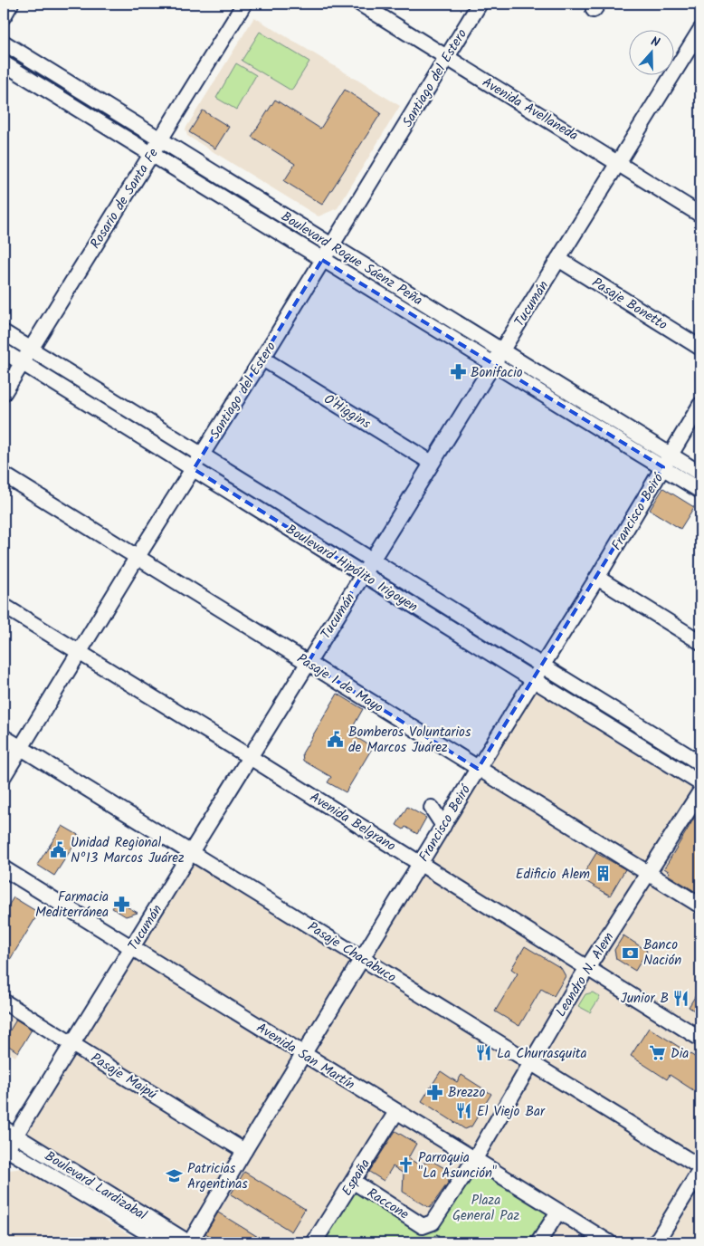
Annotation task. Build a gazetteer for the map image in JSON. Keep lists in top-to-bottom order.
{
  "streets": {
    "street": [
      "Santiago del Estero",
      "Avenida Avellaneda",
      "Rosario de Santa Fe",
      "Boulevard Roque Sáenz Peña",
      "Tucumán",
      "Pasaje Bonetto",
      "O'Higgins",
      "Francisco Beiró",
      "Boulevard Hipólito Irigoyen",
      "Pasaje 1 de Mayo",
      "Avenida Belgrano",
      "Pasaje Chacabuco",
      "Leandro N. Alem",
      "Avenida San Martín",
      "Pasaje Maipú",
      "España",
      "Boulevard Lardizabal",
      "Raccone"
    ]
  },
  "crossings": [
    ["Santiago del Estero", "Avenida Avellaneda"],
    ["Santiago del Estero", "Boulevard Roque Sáenz Peña"],
    ["Santiago del Estero", "O'Higgins"],
    ["Santiago del Estero", "Boulevard Hipólito Irigoyen"],
    ["Santiago del Estero", "Pasaje 1 de Mayo"],
    ["Santiago del Estero", "Avenida Belgrano"],
    ["Santiago del Estero", "Pasaje Chacabuco"],
    ["Avenida Avellaneda", "Tucumán"],
    ["Rosario de Santa Fe", "Boulevard Roque Sáenz Peña"],
    ["Rosario de Santa Fe", "Boulevard Hipólito Irigoyen"],
    ["Boulevard Roque Sáenz Peña", "Tucumán"],
    ["Boulevard Roque Sáenz Peña", "Francisco Beiró"],
    ["Tucumán", "Pasaje Bonetto"],
    ["Tucumán", "O'Higgins"],
    ["Tucumán", "Boulevard Hipólito Irigoyen"],
    ["Tucumán", "Pasaje 1 de Mayo"],
    ["Tucumán", "Avenida Belgrano"],
    ["Tucumán", "Pasaje Chacabuco"],
    ["Tucumán", "Avenida San Martín"],
    ["Tucumán", "Pasaje Maipú"],
    ["Tucumán", "Boulevard Lardizabal"],
    ["Francisco Beiró", "Boulevard Hipólito Irigoyen"],
    ["Francisco Beiró", "Pasaje 1 de Mayo"],
    ["Francisco Beiró", "Avenida Belgrano"],
    ["Francisco Beiró", "Pasaje Chacabuco"],
    ["Francisco Beiró", "Avenida San Martín"],
    ["Francisco Beiró", "Pasaje Maipú"],
    ["Francisco Beiró", "Boulevard Lardizabal"],
    ["Pasaje 1 de Mayo", "Leandro N. Alem"],
    ["Avenida Belgrano", "Leandro N. Alem"],
    ["Pasaje Chacabuco", "Leandro N. Alem"],
    ["Leandro N. Alem", "Avenida San Martín"],
    ["Leandro N. Alem", "Raccone"],
    ["Avenida San Martín", "España"],
    ["España", "Raccone"]
  ],
  "parks": ["Plaza General Paz"],
  "places": {
    "pharmacy": ["Bonifacio", "Farmacia Mediterránea", "Brezzo"],
    "public building": ["Bomberos Voluntarios de Marcos Juárez", "Unidad Regional Nº13 Marcos Juárez"],
    "building": ["Edificio Alem"],
    "bank": ["Banco Nación"],
    "restaurant": ["Junior B", "La Churrasquita", "El Viejo Bar"],
    "supermarket": ["Dia"],
    "church": ["Parroquia \"La Asunción\""],
    "school or university": ["Patricias Argentinas"]
  },
  "north": "top"
}
